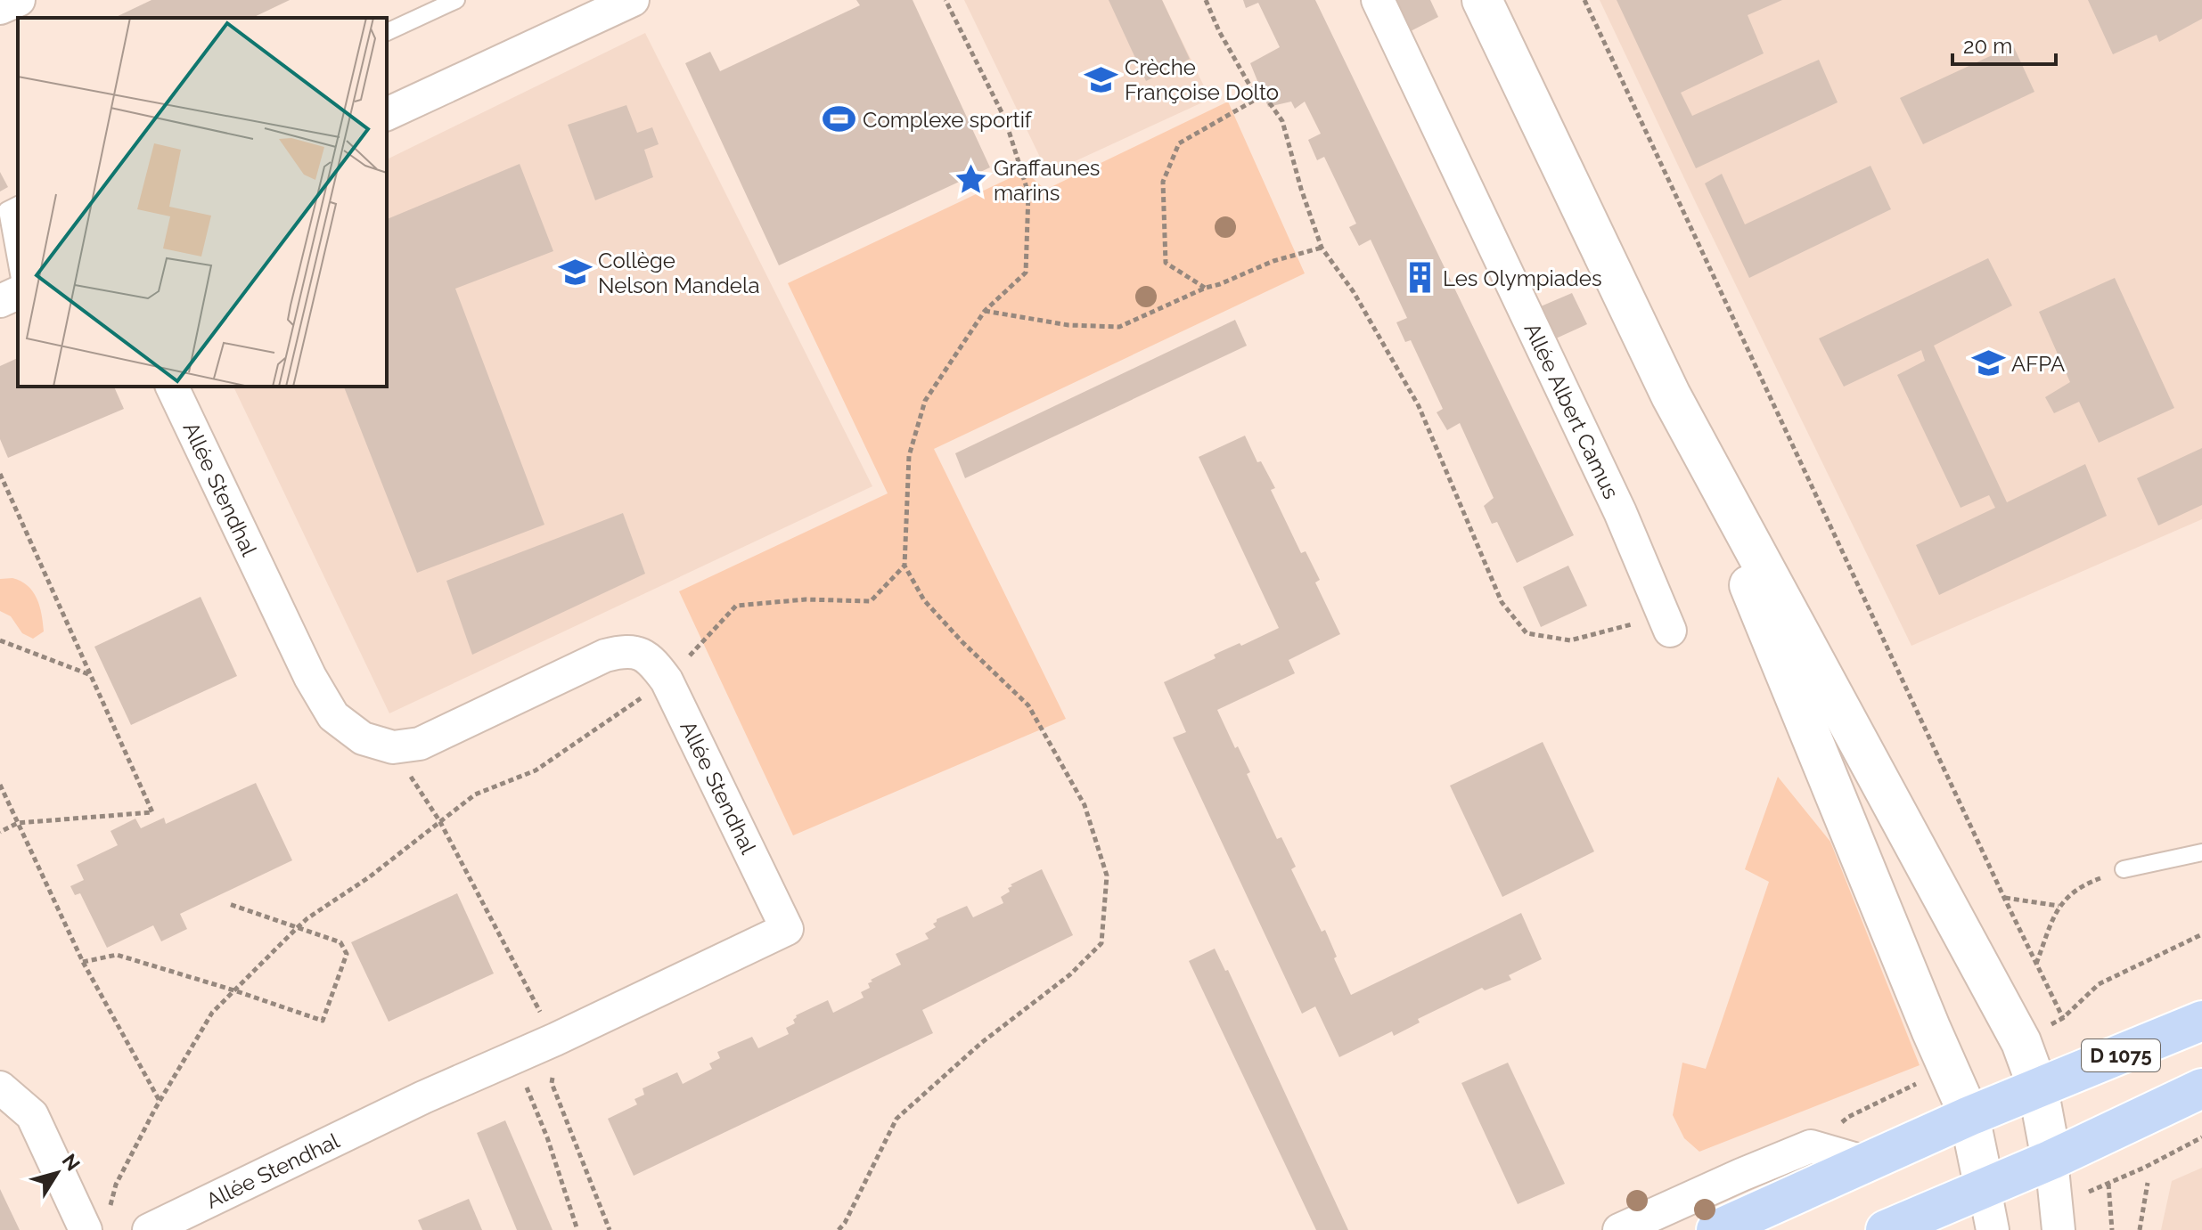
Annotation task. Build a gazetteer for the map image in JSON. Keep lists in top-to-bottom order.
{
  "streets": {
    "main road": ["D 1075"],
    "street": ["Allée Albert Camus", "Allée Stendhal"]
  },
  "places": {
    "school or university": ["Crèche Françoise Dolto", "Collège Nelson Mandela", "AFPA"],
    "sports": ["Complexe sportif"],
    "place": ["Graffaunes marins"],
    "building": ["Les Olympiades"]
  },
  "scale_bar": "20 m",
  "north": "top right"
}
